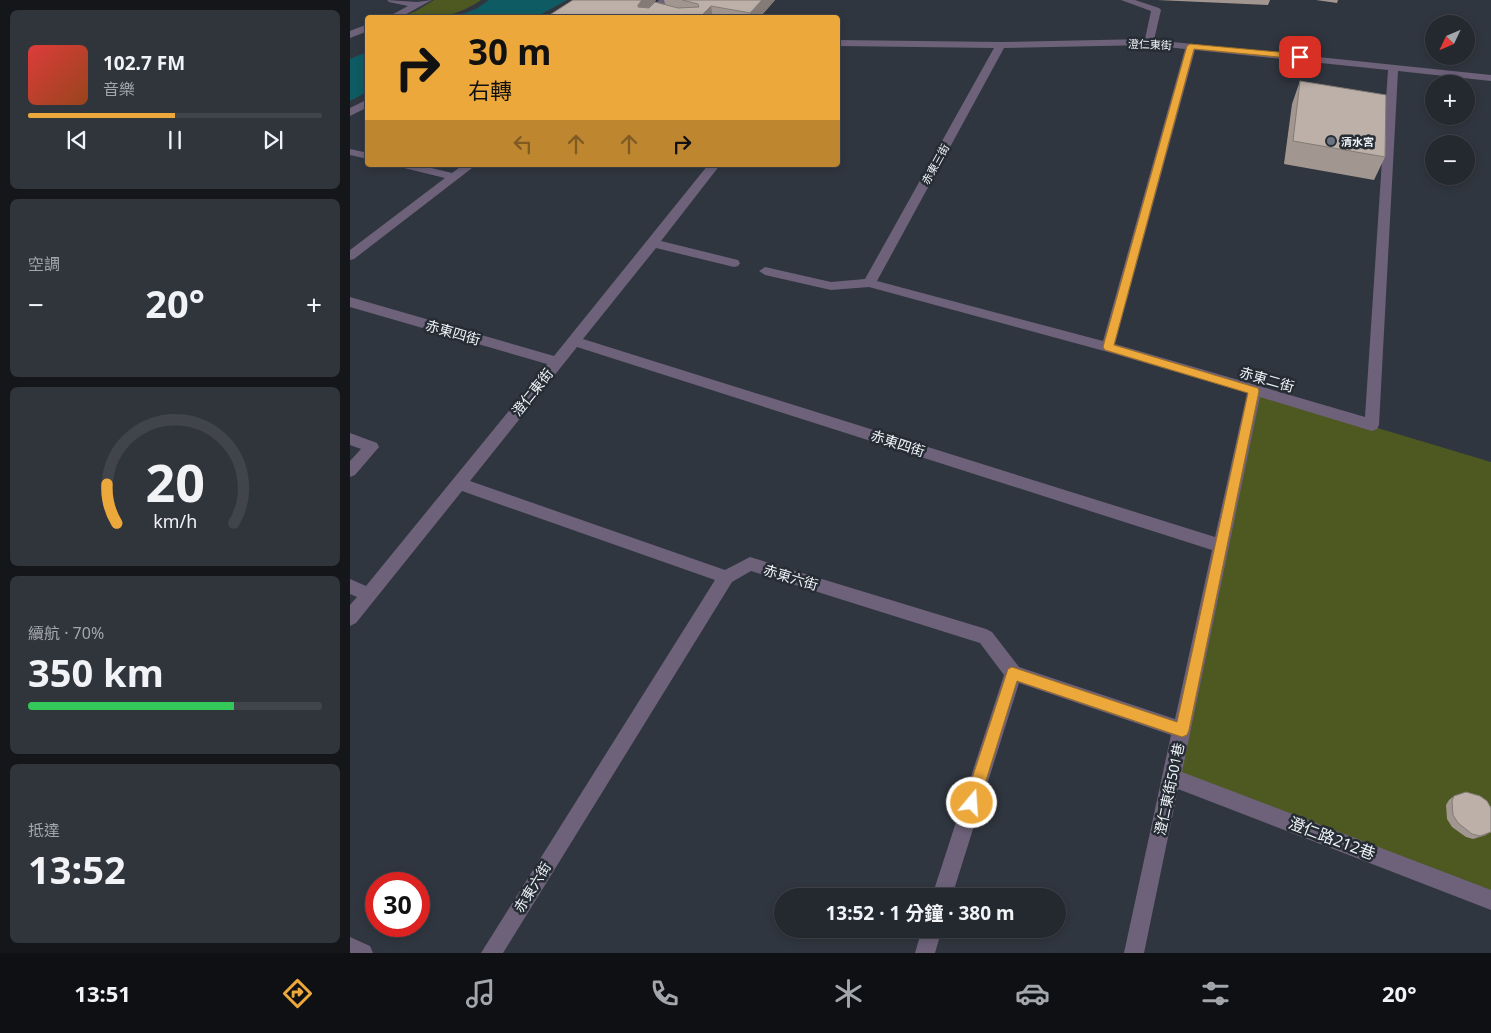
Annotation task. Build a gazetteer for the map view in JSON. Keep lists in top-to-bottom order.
{
  "streets": {
    "street": [
      "澄仁東街",
      "赤東三街",
      "赤東四街",
      "赤東二街",
      "赤東六街",
      "澄仁東街501巷",
      "澄仁路212巷"
    ]
  },
  "crossings": [
    ["澄仁東街", "赤東三街"],
    ["澄仁東街", "赤東四街"],
    ["澄仁東街", "赤東二街"],
    ["赤東三街", "赤東二街"],
    ["赤東四街", "澄仁東街501巷"],
    ["赤東二街", "澄仁東街501巷"],
    ["澄仁東街501巷", "澄仁路212巷"]
  ],
  "places": ["清水宮"],
  "north": "bottom left",
  "page": {
    "map_buttons": ["+", "−"],
    "turn": ["30 m", "右轉"],
    "song": ["102.7 FM", "音樂"],
    "tile": [
      "空調",
      ["續航 · 70%", "350 km"],
      ["抵達", "13:52"]
    ],
    "heat": ["−", "20°", "+"],
    "limit": "30",
    "trip": "13:52 · 1 分鐘 · 380 m",
    "tabs": ["13:51", "20°"],
    "gauge": ["20", "km/h"]
  }
}
